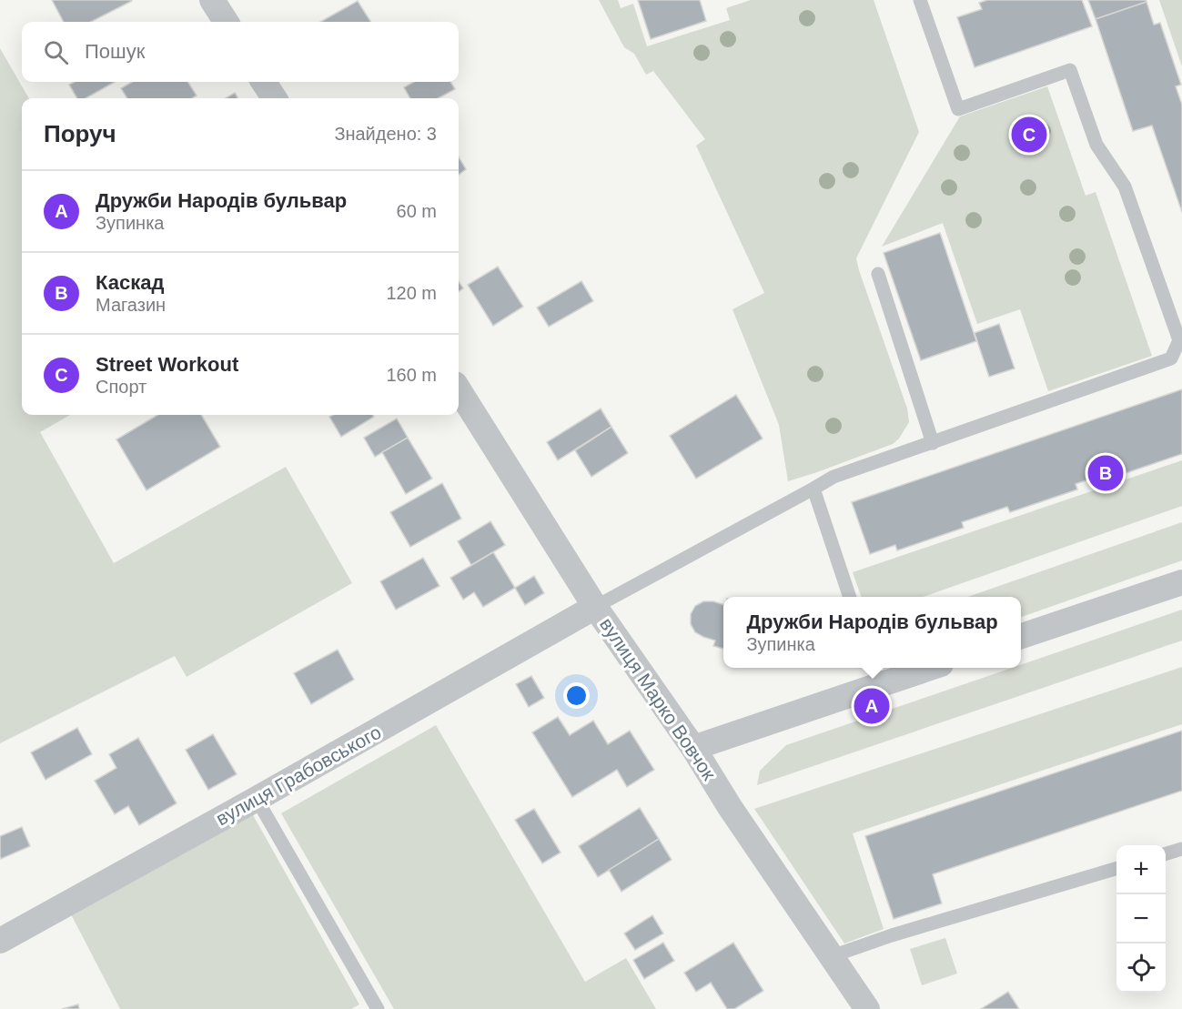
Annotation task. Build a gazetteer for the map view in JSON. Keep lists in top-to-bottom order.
{
  "streets": {
    "street": ["вулиця Марко Вовчок", "вулиця Грабовського"]
  },
  "crossings": [
    ["вулиця Марко Вовчок", "вулиця Грабовського"]
  ],
  "page": {
    "search": "Пошук",
    "heading": ["Поруч", "Знайдено: 3"],
    "pins": ["C", "B", "A"],
    "list": [
      {
        "mark": "A",
        "name": "Дружби Народів бульвар",
        "note": "Зупинка",
        "value": "60 m"
      },
      {
        "mark": "B",
        "name": "Каскад",
        "note": "Магазин",
        "value": "120 m"
      },
      {
        "mark": "C",
        "name": "Street Workout",
        "note": "Спорт",
        "value": "160 m"
      }
    ],
    "popup": ["Дружби Народів бульвар", "Зупинка"],
    "map_buttons": ["+", "−"]
  }
}
